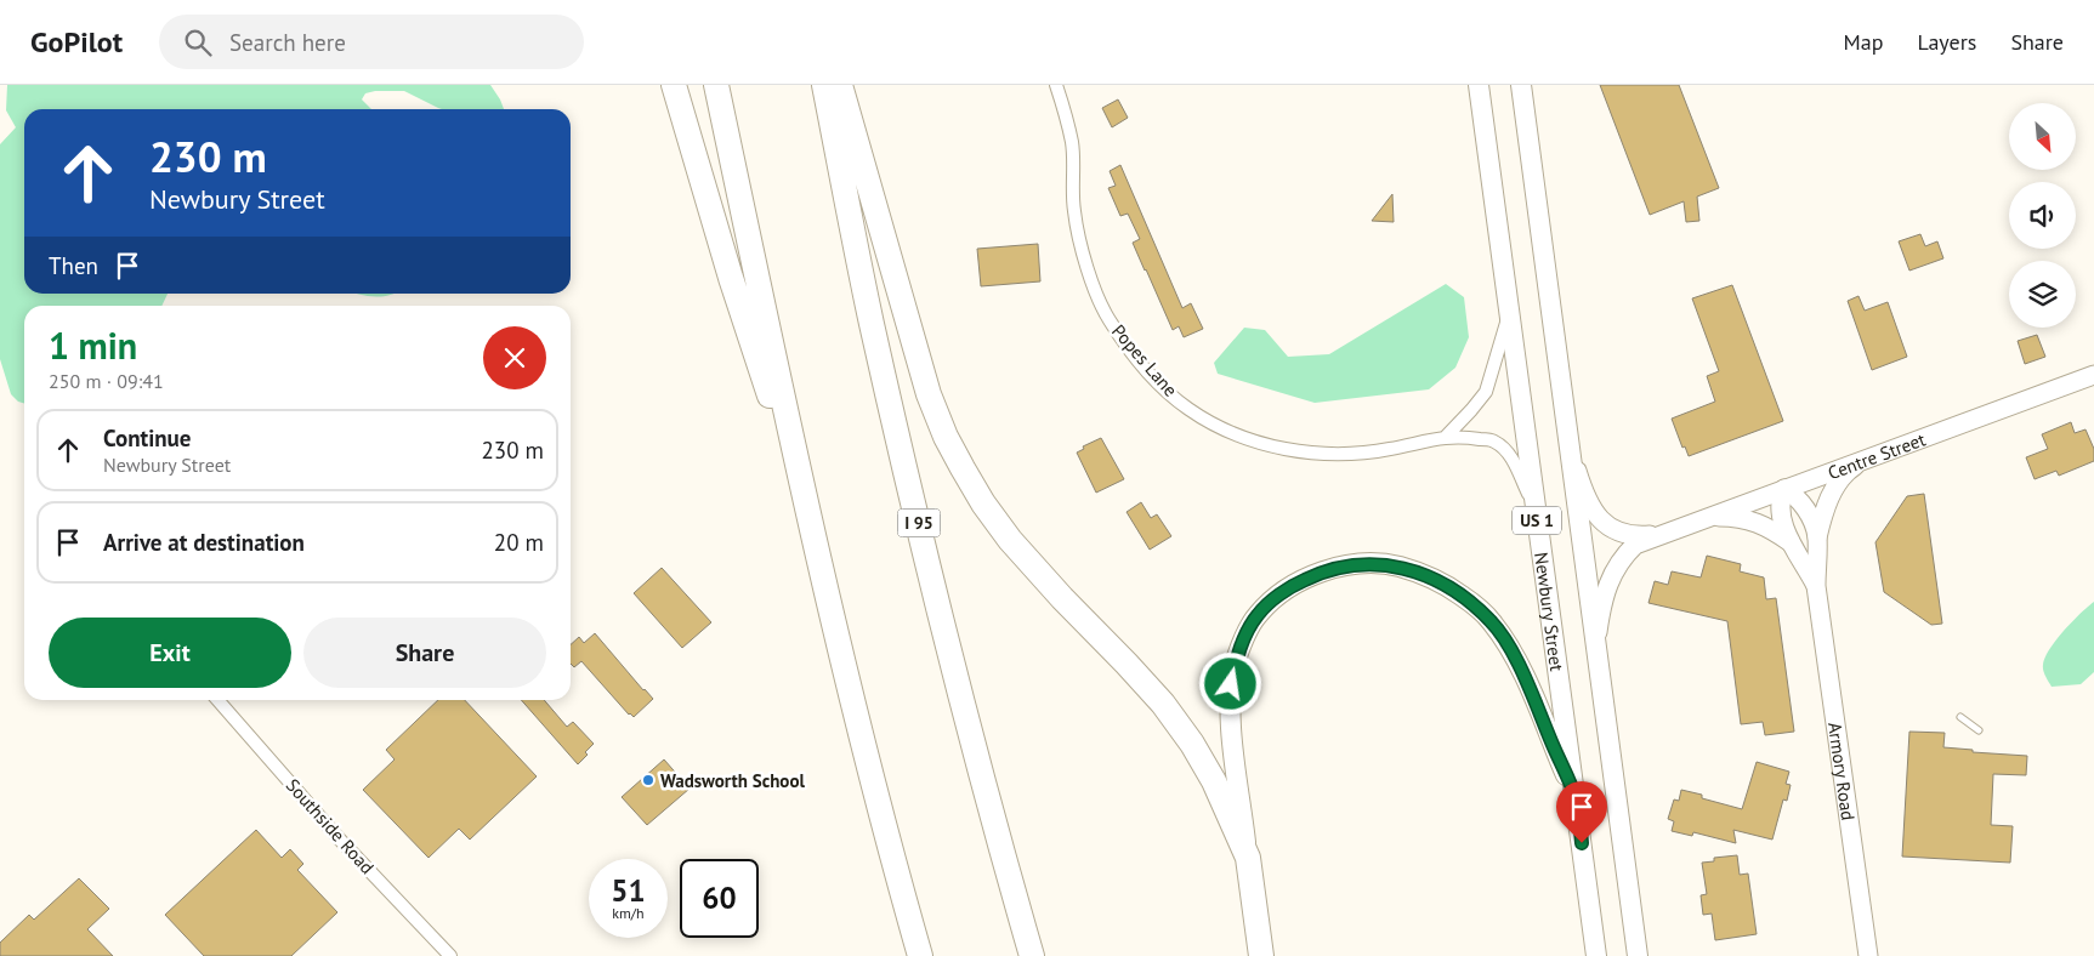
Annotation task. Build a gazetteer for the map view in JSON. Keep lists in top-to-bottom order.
{
  "streets": {
    "highway": ["I 95"],
    "main road": [
      "Centre Street",
      "US 1",
      "Newbury Street",
      "Armory Road"
    ],
    "street": ["Popes Lane", "Southside Road"]
  },
  "crossings": [
    ["Popes Lane", "Newbury Street"],
    ["Centre Street", "US 1"],
    ["Centre Street", "Armory Road"]
  ],
  "places": ["Wadsworth School"],
  "north": "bottom right",
  "page": {
    "header": "GoPilot",
    "search": "Search here",
    "nav": ["Map", "Layers", "Share"],
    "turn": ["230 m", "Newbury Street"],
    "then": "Then",
    "heading": ["1 min", "250 m · 09:41"],
    "list": [
      {
        "name": "Continue",
        "note": "Newbury Street",
        "value": "230 m"
      },
      {
        "name": "Arrive at destination",
        "value": "20 m"
      }
    ],
    "buttons": ["Exit", "Share"],
    "speed": "51 km/h",
    "limit": "60"
  }
}
